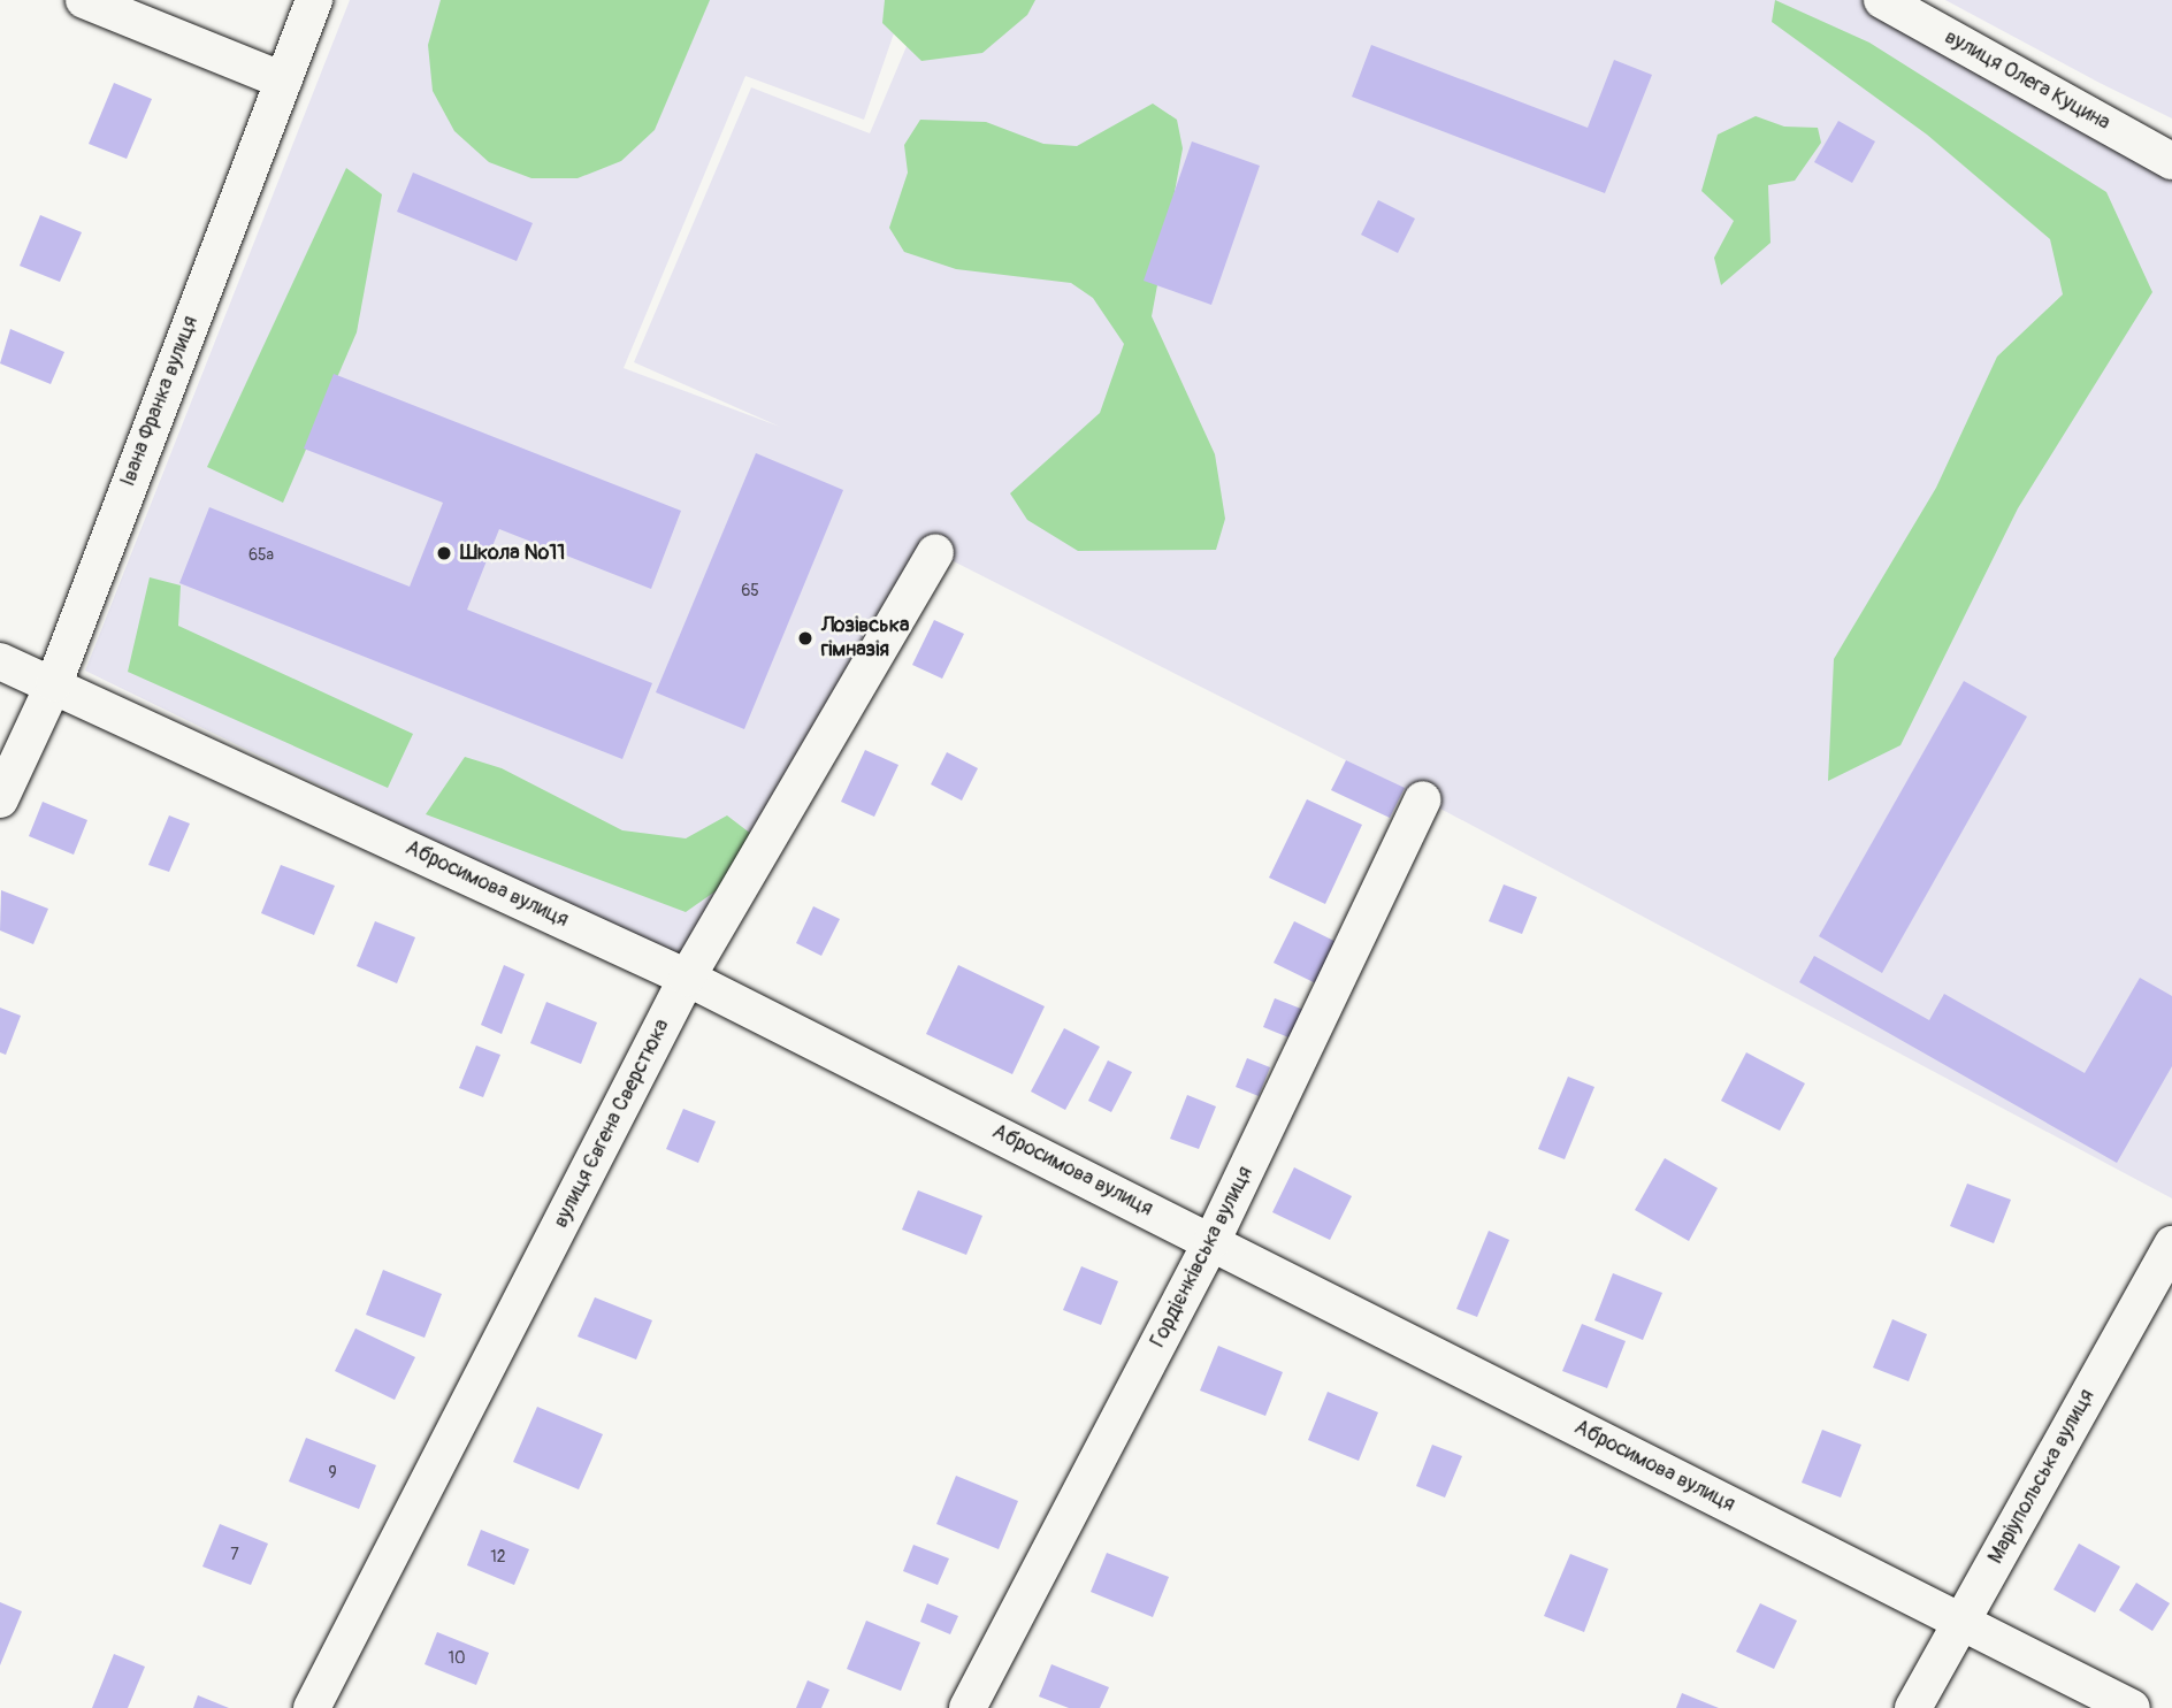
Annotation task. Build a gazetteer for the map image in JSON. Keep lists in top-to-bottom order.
{
  "streets": {
    "street": [
      "вулиця Олега Куцина",
      "Івана Франка вулиця",
      "Абросимова вулиця",
      "вулиця Євгена Сверстюка",
      "Гордієнківська вулиця",
      "Маріупольська вулиця"
    ]
  },
  "crossings": [
    ["Івана Франка вулиця", "Абросимова вулиця"],
    ["Абросимова вулиця", "вулиця Євгена Сверстюка"],
    ["Абросимова вулиця", "Гордієнківська вулиця"],
    ["Абросимова вулиця", "Маріупольська вулиця"]
  ],
  "places": ["Школа №11", "Лозівська гімназія"],
  "house_numbers": [
    "65а",
    "65",
    "9",
    "7",
    "12",
    "10"
  ]
}
